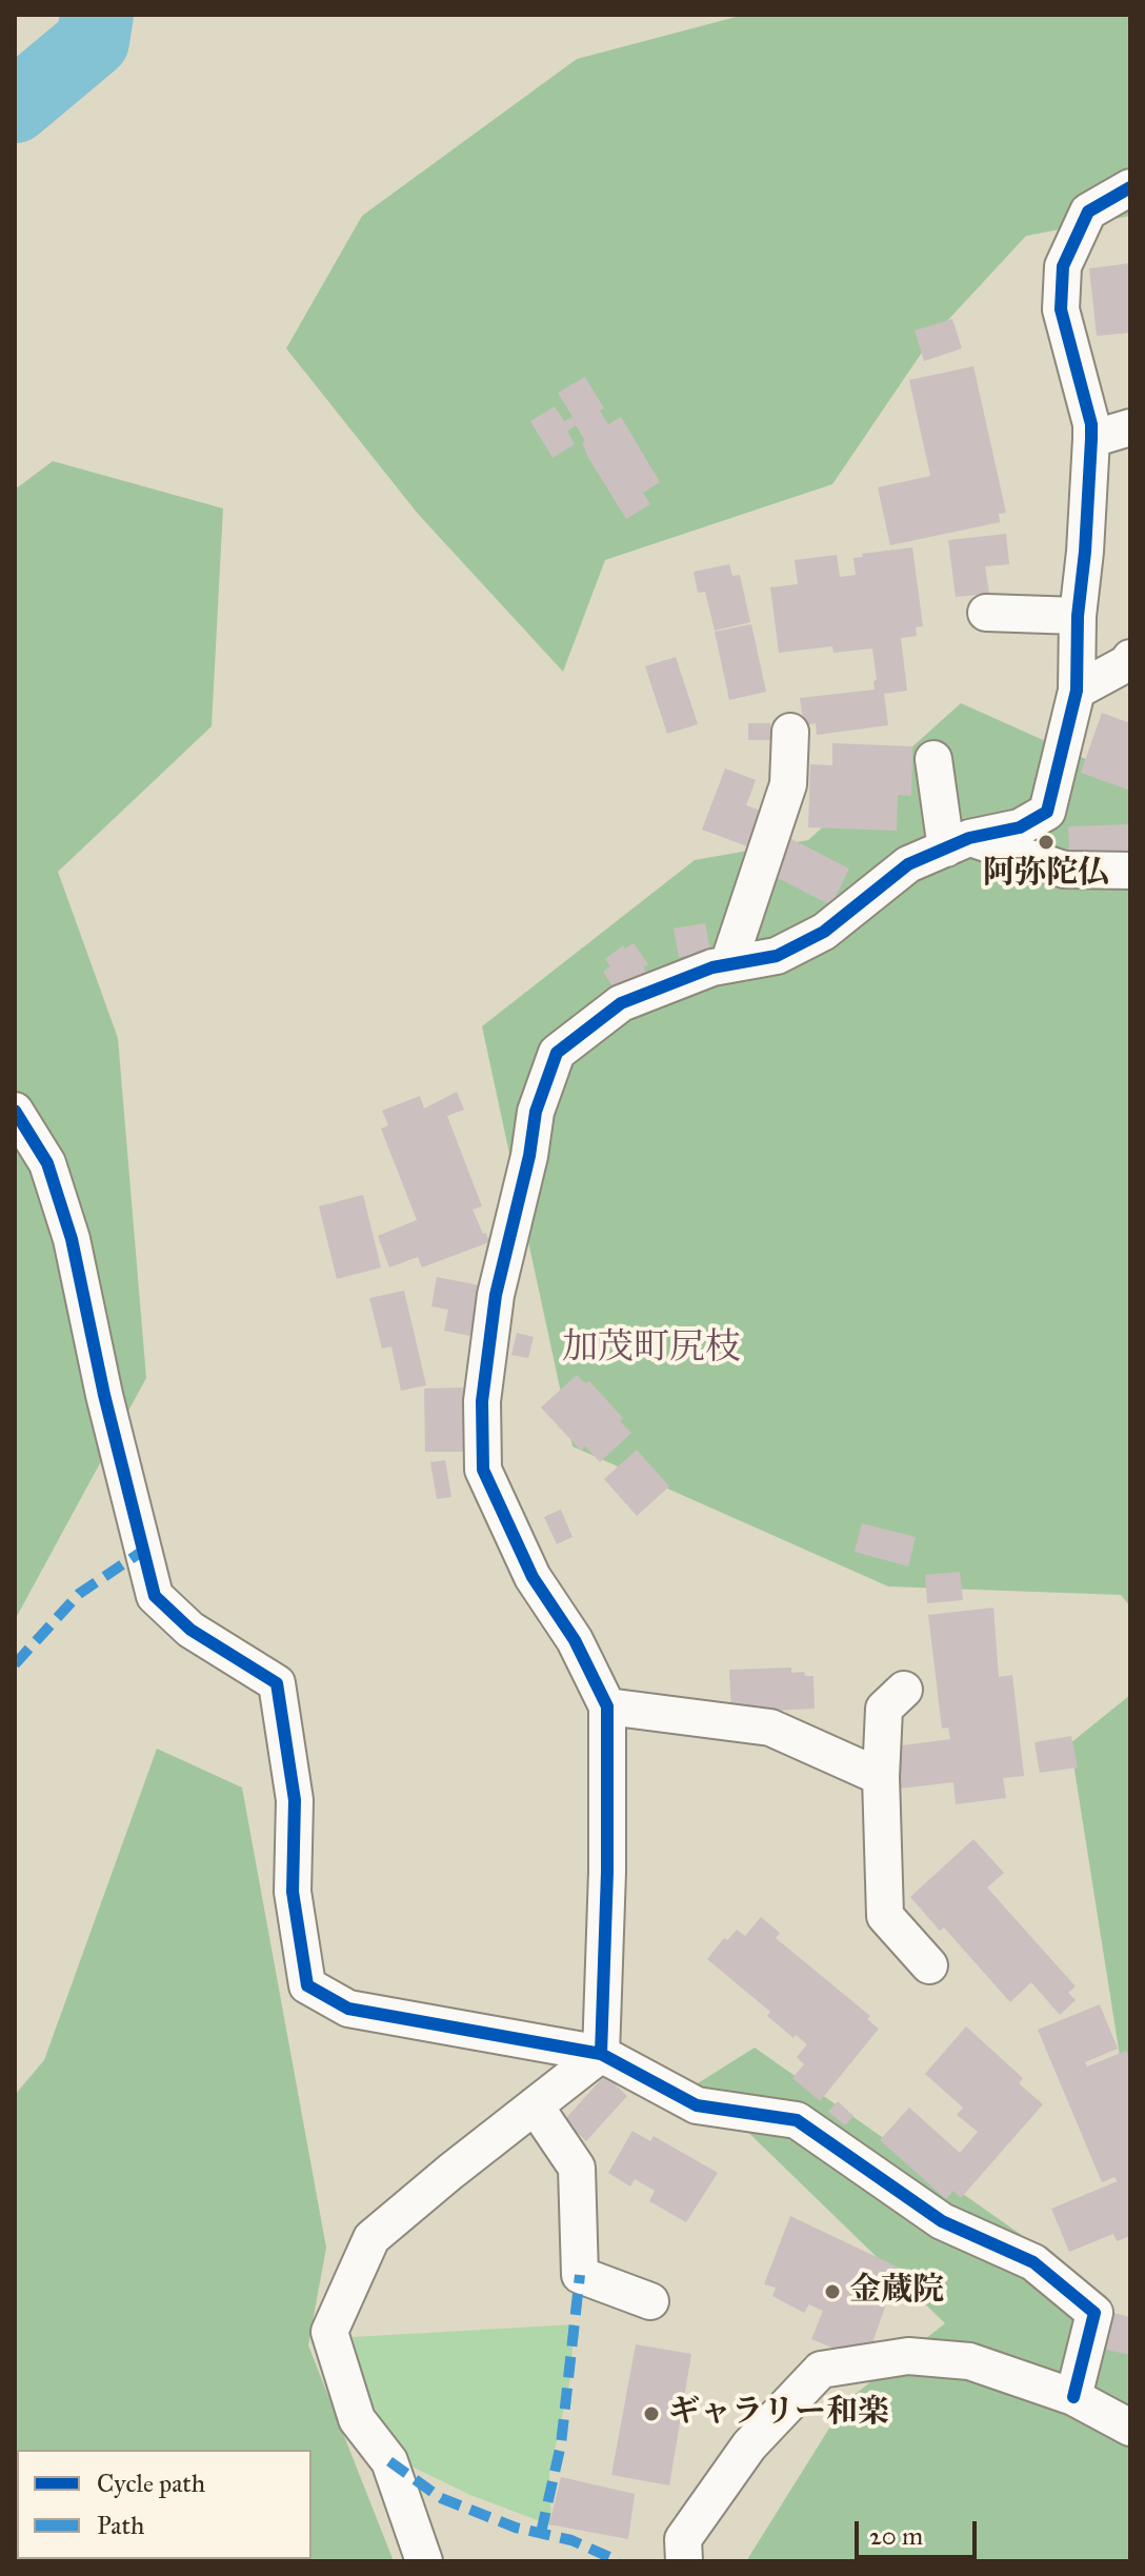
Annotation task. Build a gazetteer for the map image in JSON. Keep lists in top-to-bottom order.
{
  "districts": ["加茂町尻枝"],
  "places": ["阿弥陀仏", "金蔵院", "ギャラリー和楽"],
  "legend": ["Cycle path", "Path"],
  "scale_bar": "20 m"
}
